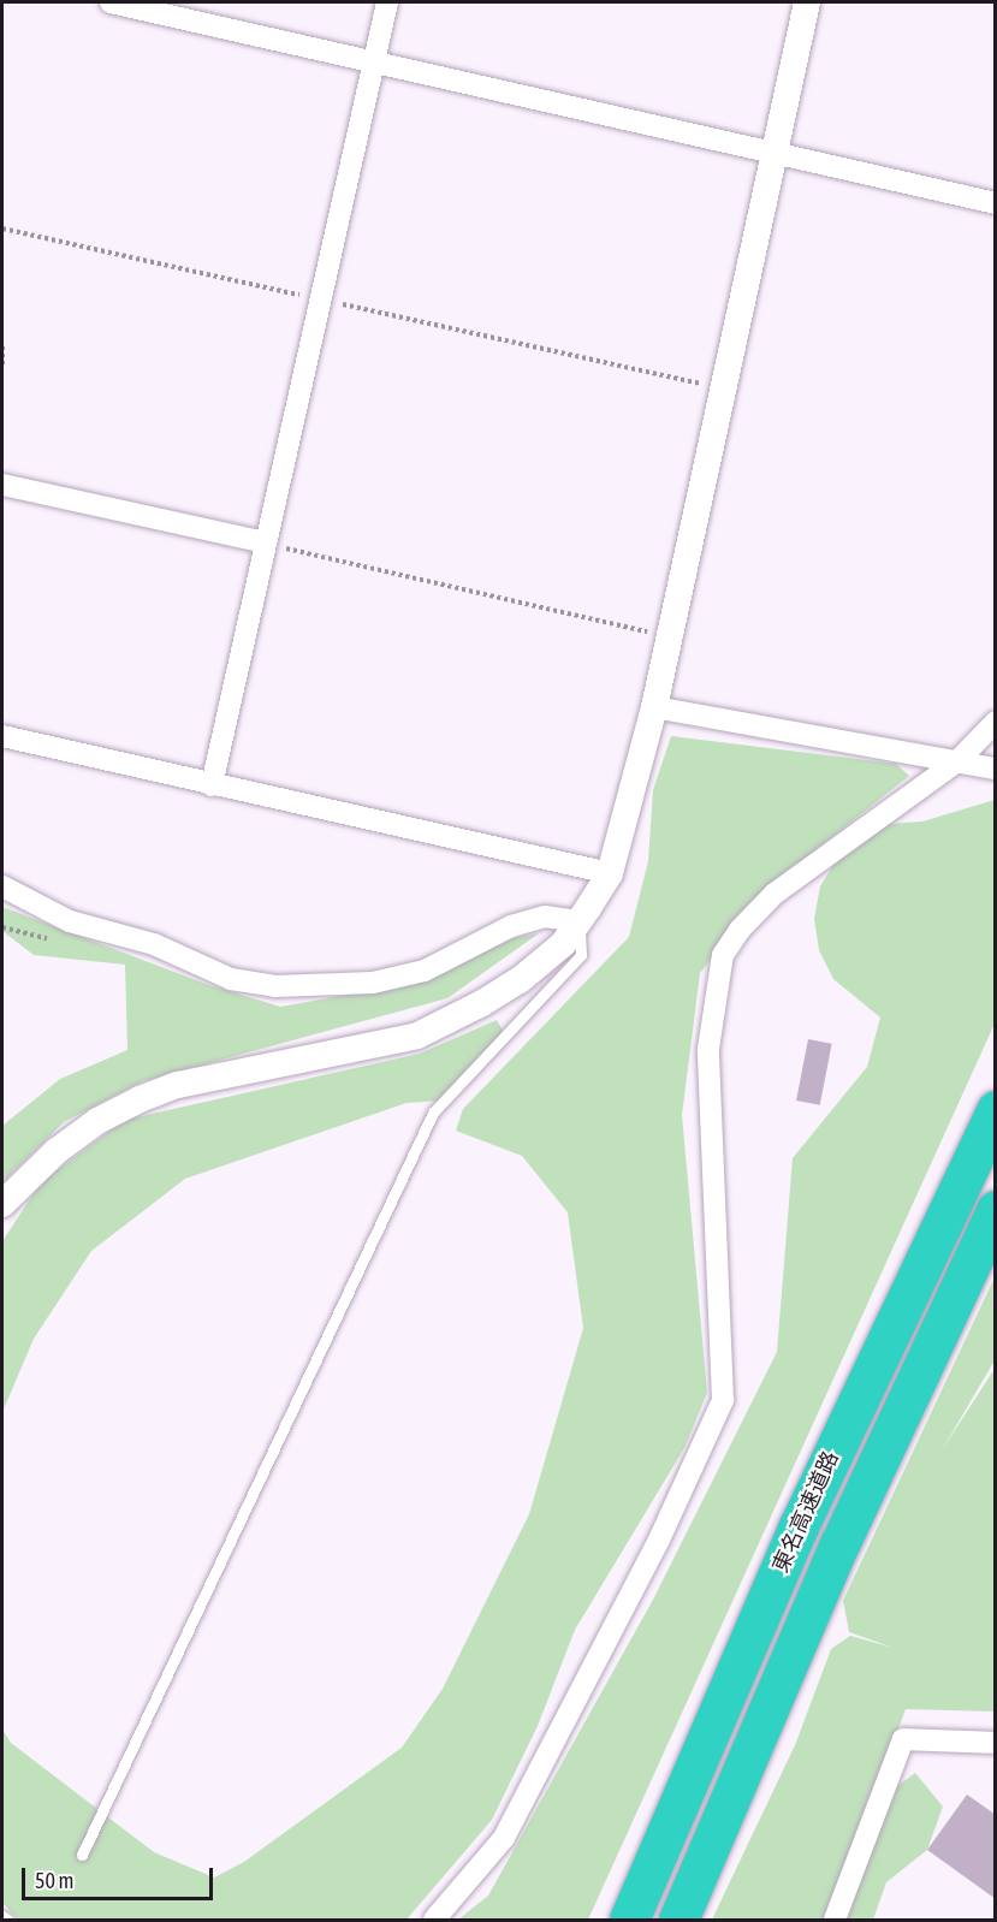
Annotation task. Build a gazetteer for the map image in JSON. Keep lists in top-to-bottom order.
{
  "streets": {
    "highway": ["東名高速道路"]
  },
  "scale_bar": "50 m"
}
